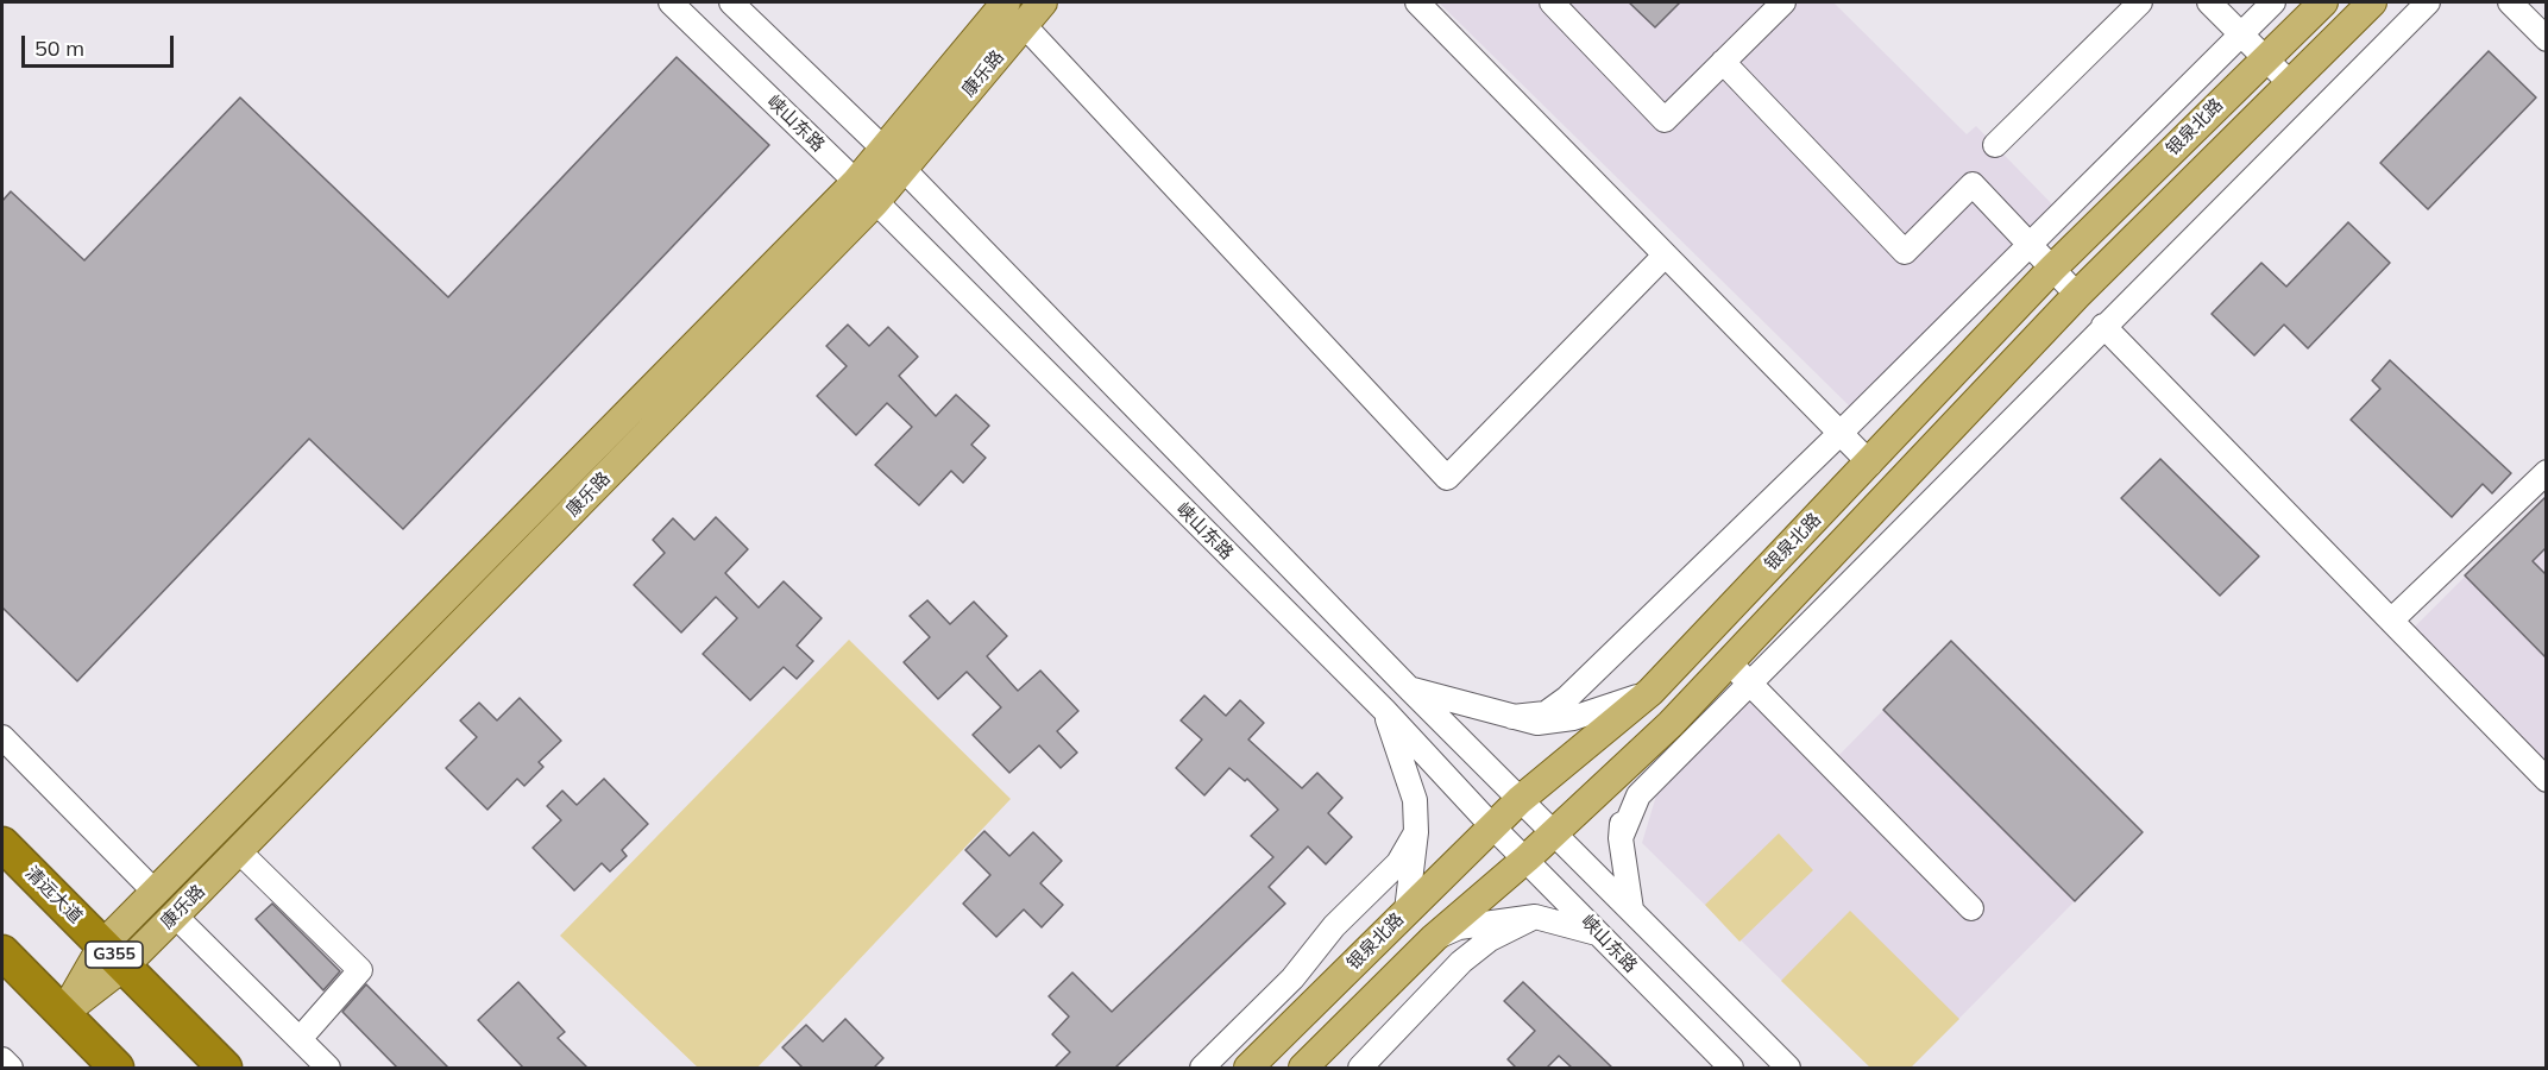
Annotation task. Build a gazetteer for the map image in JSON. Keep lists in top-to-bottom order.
{
  "streets": {
    "highway": ["清远大道", "G355"],
    "main road": ["康乐路", "银泉北路"],
    "street": ["峡山东路"]
  },
  "crossings": [
    ["康乐路", "峡山东路"],
    ["康乐路", "清远大道"],
    ["峡山东路", "银泉北路"]
  ],
  "scale_bar": "50 m"
}
